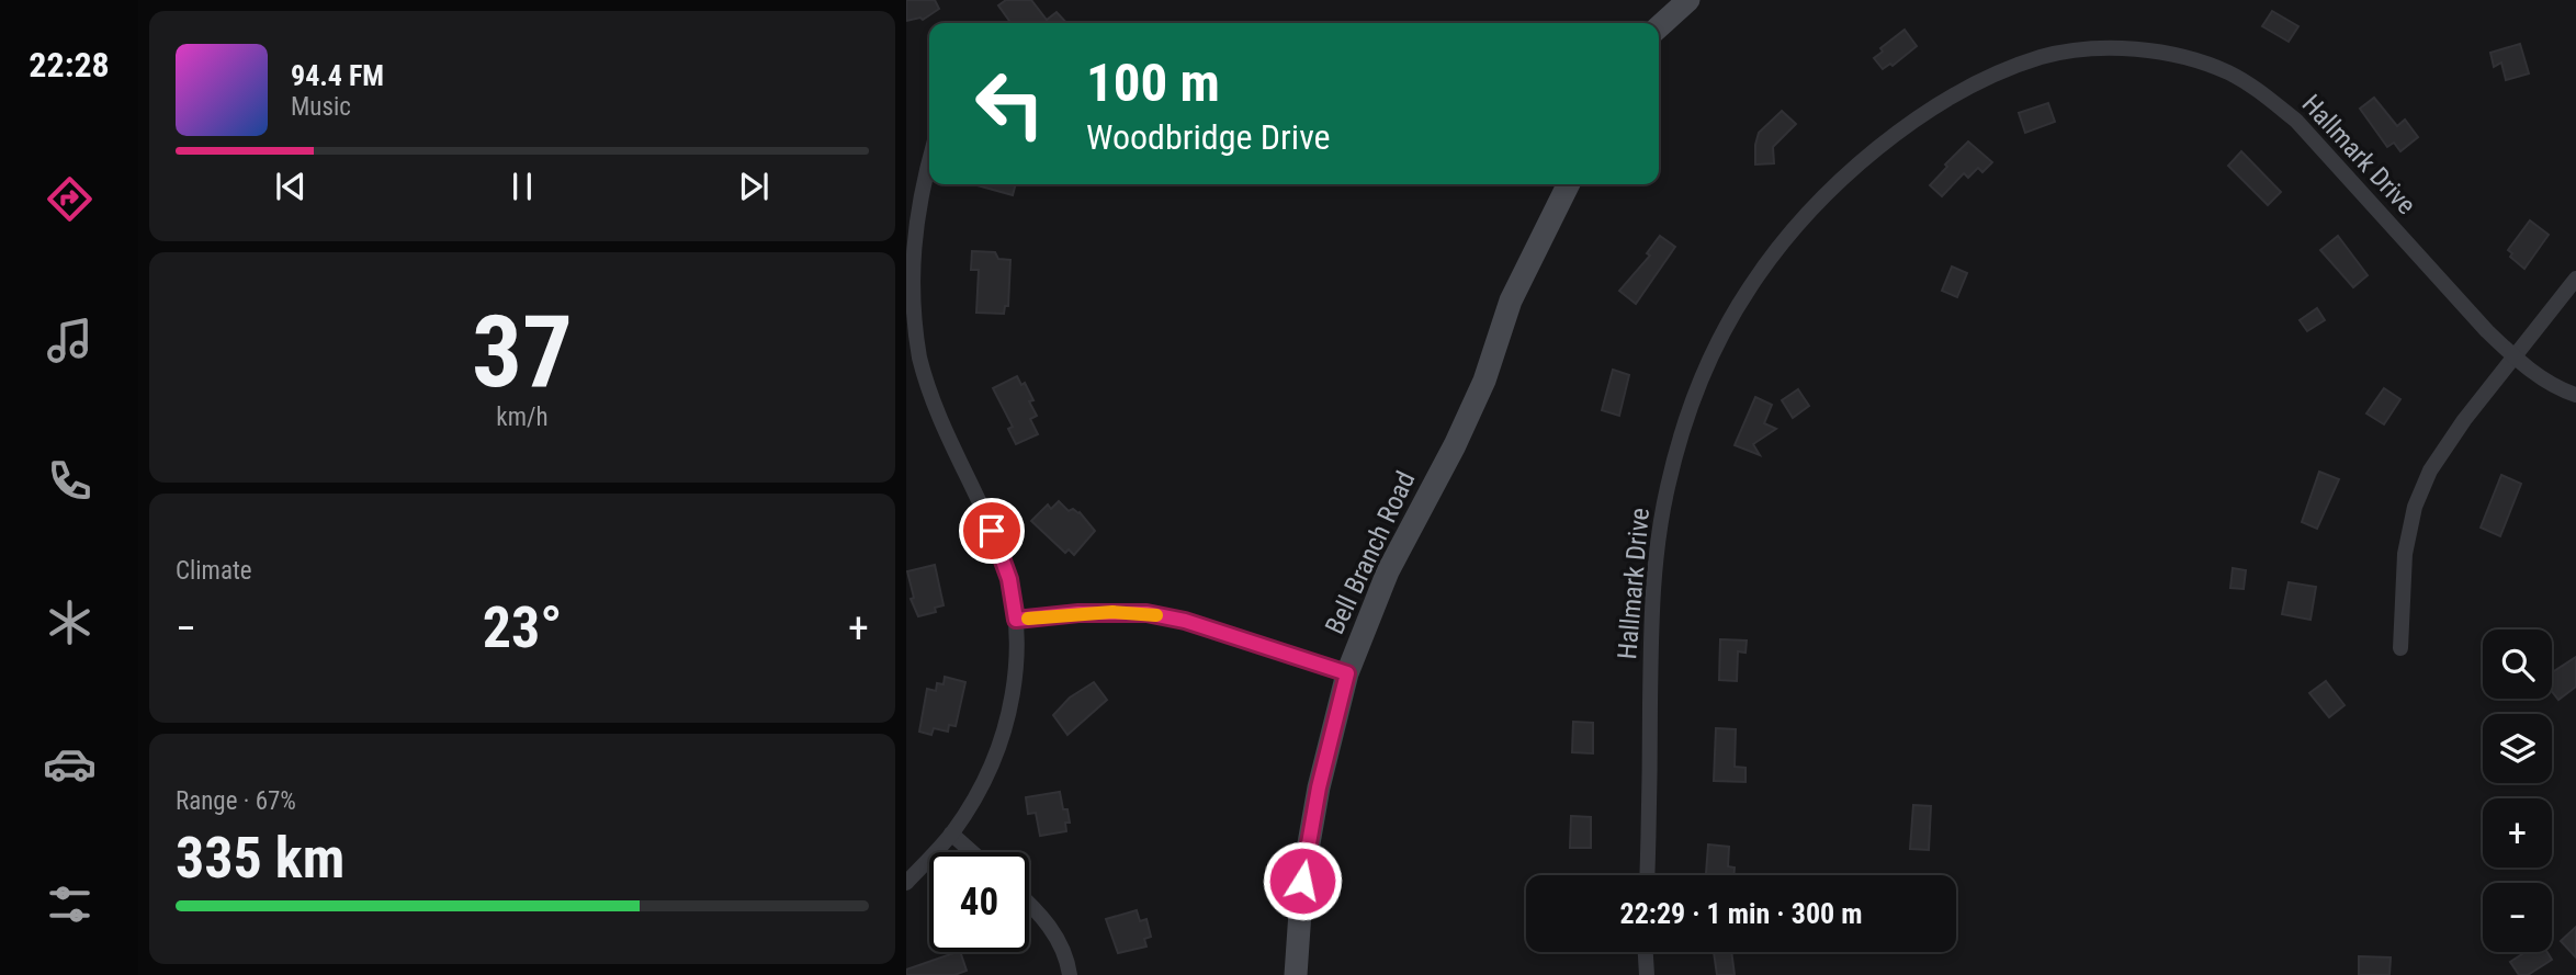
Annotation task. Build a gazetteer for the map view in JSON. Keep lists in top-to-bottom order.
{
  "streets": {
    "street": ["Hallmark Drive", "Bell Branch Road"]
  },
  "page": {
    "tabs": "22:28",
    "turn": ["100 m", "Woodbridge Drive"],
    "song": ["94.4 FM", "Music"],
    "tile": [
      ["37", "km/h"],
      "Climate",
      ["Range · 67%", "335 km"]
    ],
    "heat": ["−", "23°", "+"],
    "map_buttons": ["+", "−"],
    "limit": "40",
    "trip": "22:29 · 1 min · 300 m"
  }
}
